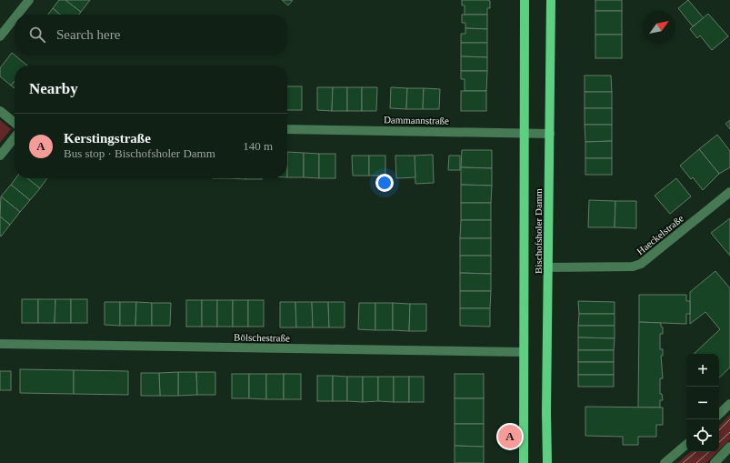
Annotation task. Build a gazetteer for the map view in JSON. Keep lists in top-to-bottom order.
{
  "streets": {
    "main road": ["Bischofsholer Damm"],
    "street": ["Dammannstraße", "Haeckelstraße", "Bölschestraße"]
  },
  "crossings": [
    ["Dammannstraße", "Bischofsholer Damm"],
    ["Bischofsholer Damm", "Haeckelstraße"],
    ["Bischofsholer Damm", "Bölschestraße"]
  ],
  "north": "top right",
  "page": {
    "search": "Search here",
    "heading": "Nearby",
    "list": [
      {
        "mark": "A",
        "name": "Kerstingstraße",
        "note": "Bus stop · Bischofsholer Damm",
        "value": "140 m"
      }
    ],
    "map_buttons": ["+", "−"],
    "pins": "A"
  }
}
